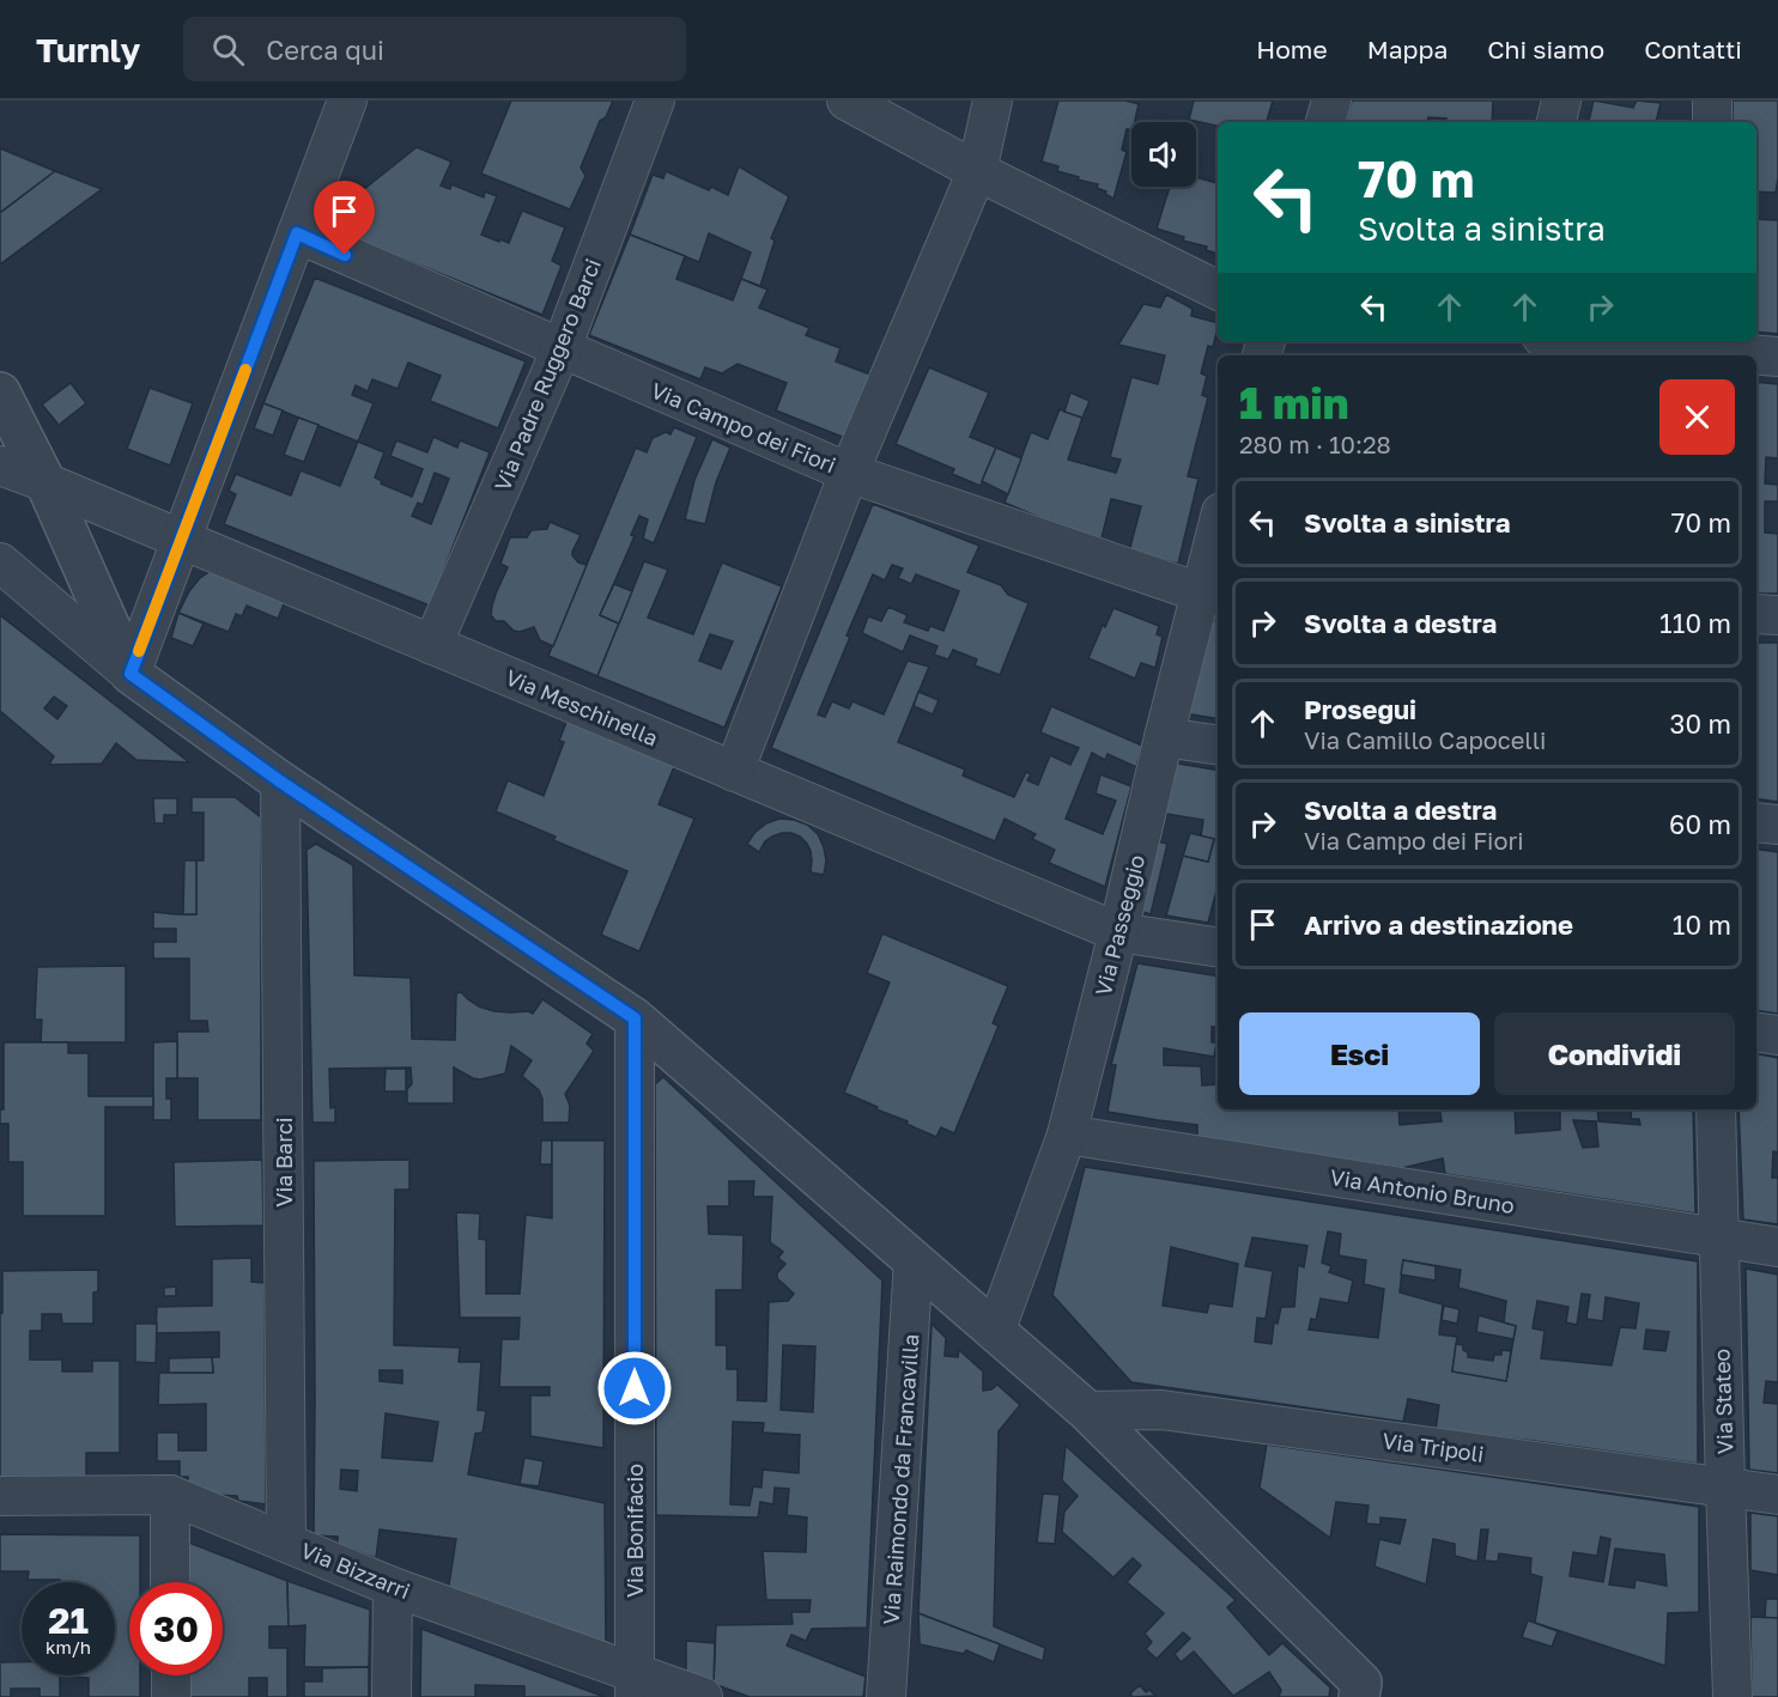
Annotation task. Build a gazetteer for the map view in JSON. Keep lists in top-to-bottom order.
{
  "streets": {
    "street": [
      "Via Padre Ruggero Barci",
      "Via Campo dei Fiori",
      "Via Meschinella",
      "Via Passeggio",
      "Via Barci",
      "Via Antonio Bruno",
      "Via Stateo",
      "Via Tripoli",
      "Via Raimondo da Francavilla",
      "Via Bonifacio",
      "Via Bizzarri"
    ]
  },
  "crossings": [
    ["Via Padre Ruggero Barci", "Via Campo dei Fiori"],
    ["Via Padre Ruggero Barci", "Via Meschinella"],
    ["Via Campo dei Fiori", "Via Passeggio"],
    ["Via Meschinella", "Via Passeggio"],
    ["Via Passeggio", "Via Antonio Bruno"],
    ["Via Barci", "Via Bizzarri"],
    ["Via Antonio Bruno", "Via Stateo"],
    ["Via Stateo", "Via Tripoli"],
    ["Via Bonifacio", "Via Bizzarri"]
  ],
  "page": {
    "header": "Turnly",
    "search": "Cerca qui",
    "nav": [
      "Home",
      "Mappa",
      "Chi siamo",
      "Contatti"
    ],
    "turn": ["70 m", "Svolta a sinistra"],
    "heading": ["1 min", "280 m · 10:28"],
    "list": [
      {
        "name": "Svolta a sinistra",
        "value": "70 m"
      },
      {
        "name": "Svolta a destra",
        "value": "110 m"
      },
      {
        "name": "Prosegui",
        "note": "Via Camillo Capocelli",
        "value": "30 m"
      },
      {
        "name": "Svolta a destra",
        "note": "Via Campo dei Fiori",
        "value": "60 m"
      },
      {
        "name": "Arrivo a destinazione",
        "value": "10 m"
      }
    ],
    "buttons": ["Esci", "Condividi"],
    "speed": "21 km/h",
    "limit": "30"
  }
}
